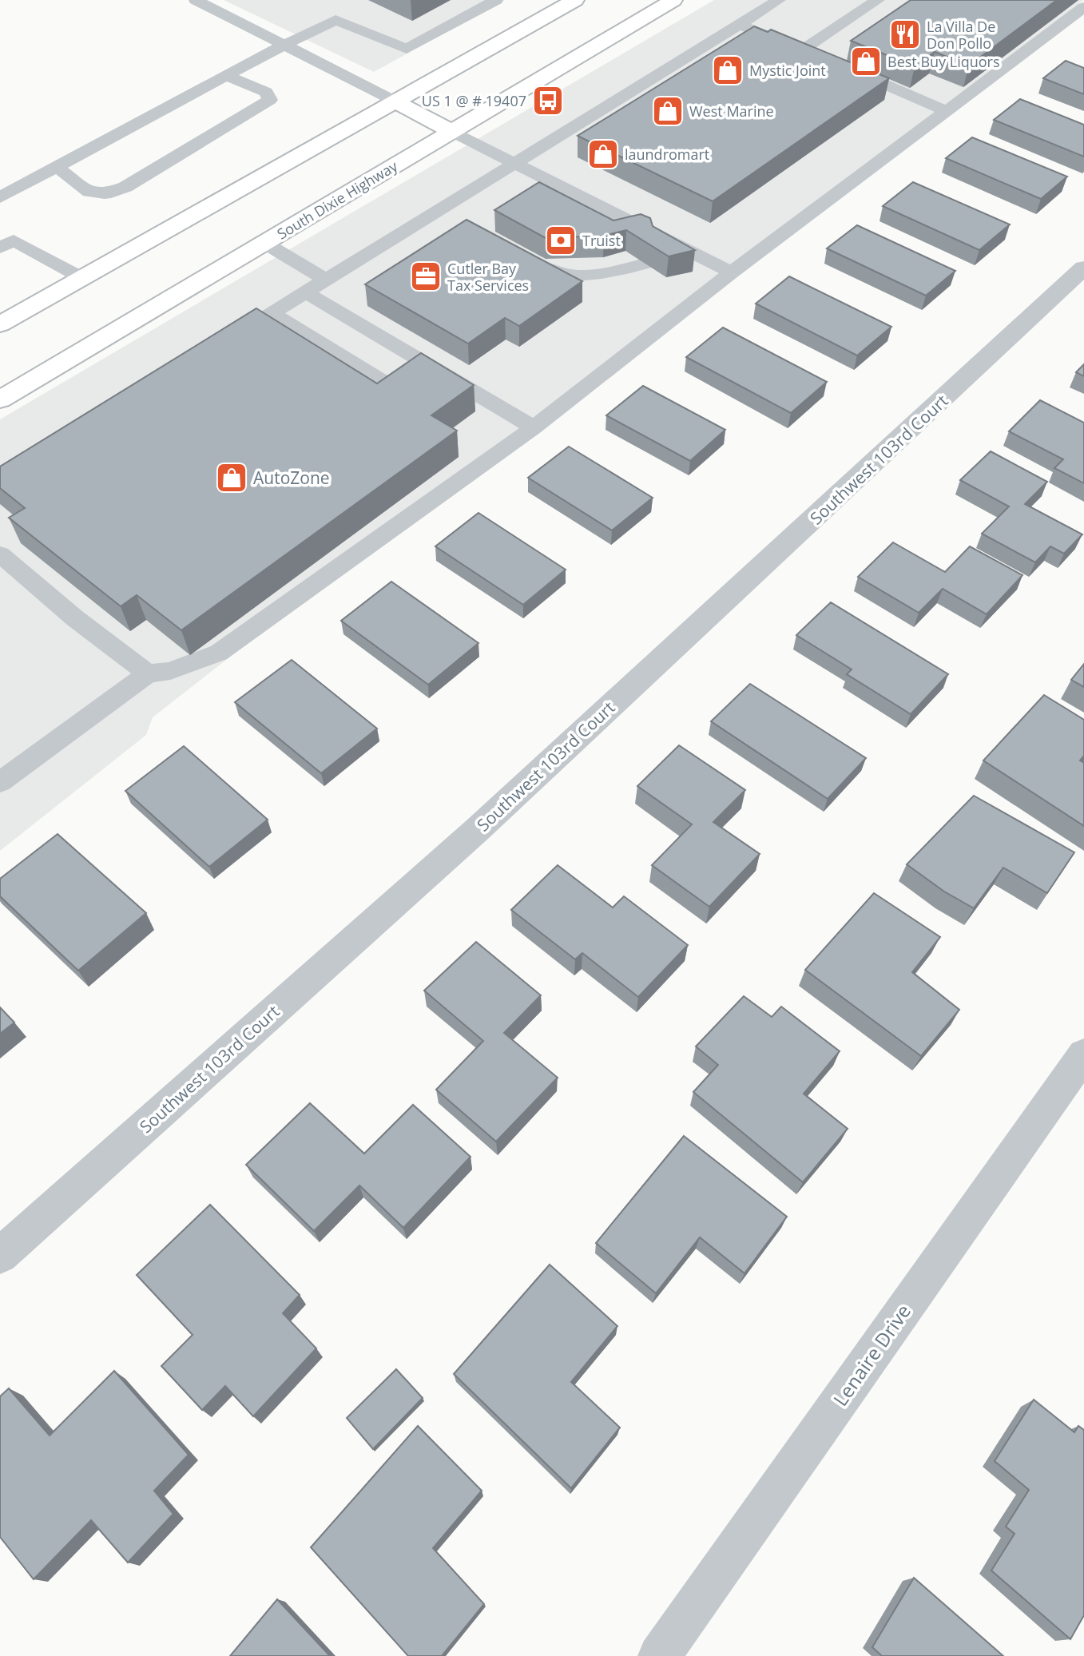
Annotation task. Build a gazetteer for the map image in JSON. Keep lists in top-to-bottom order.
{
  "streets": {
    "highway": ["South Dixie Highway"],
    "street": ["Southwest 103rd Court", "Lenaire Drive"]
  },
  "places": {
    "restaurant": ["La Villa De Don Pollo"],
    "shop": [
      "Best Buy Liquors",
      "Mystic Joint",
      "West Marine",
      "laundromart",
      "AutoZone"
    ],
    "bus stop": ["US 1 @ # 19407"],
    "bank": ["Truist"],
    "office": ["Cutler Bay Tax Services"]
  }
}
